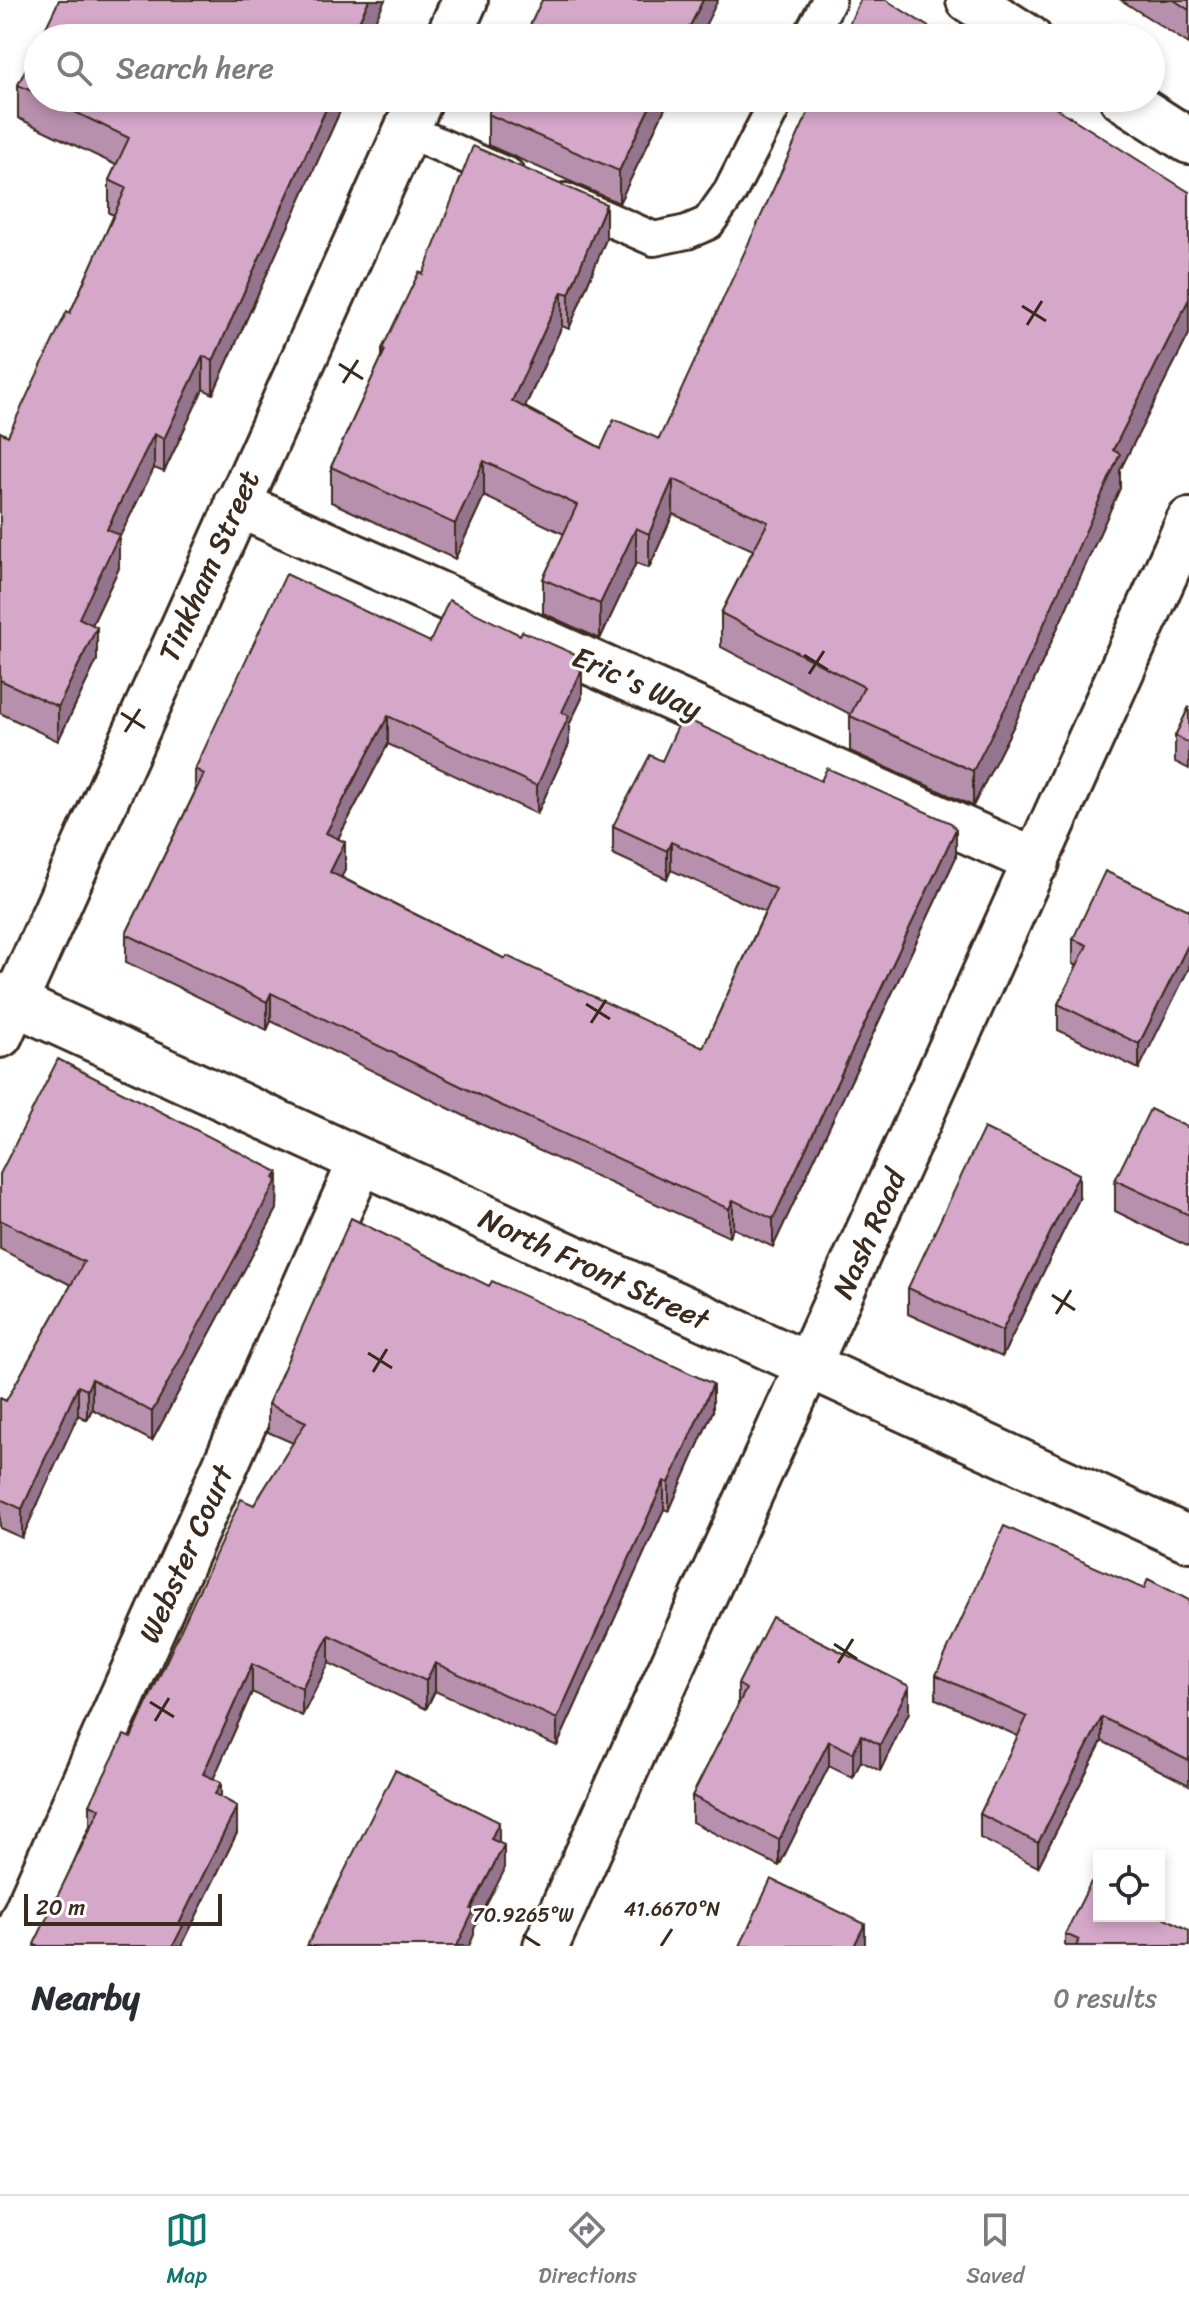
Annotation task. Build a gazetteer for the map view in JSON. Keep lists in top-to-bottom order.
{
  "streets": {
    "street": [
      "Tinkham Street",
      "Eric's Way",
      "Nash Road",
      "North Front Street",
      "Webster Court"
    ]
  },
  "crossings": [
    ["Tinkham Street", "Eric's Way"],
    ["Tinkham Street", "North Front Street"],
    ["Eric's Way", "Nash Road"],
    ["Nash Road", "North Front Street"],
    ["North Front Street", "Webster Court"]
  ],
  "scale_bar": "20 m",
  "page": {
    "search": "Search here",
    "scale": "20 m",
    "heading": ["Nearby", "0 results"],
    "nav": ["Map", "Directions", "Saved"]
  },
  "coordinates": ["41.6670°N", "70.9265°W"]
}
